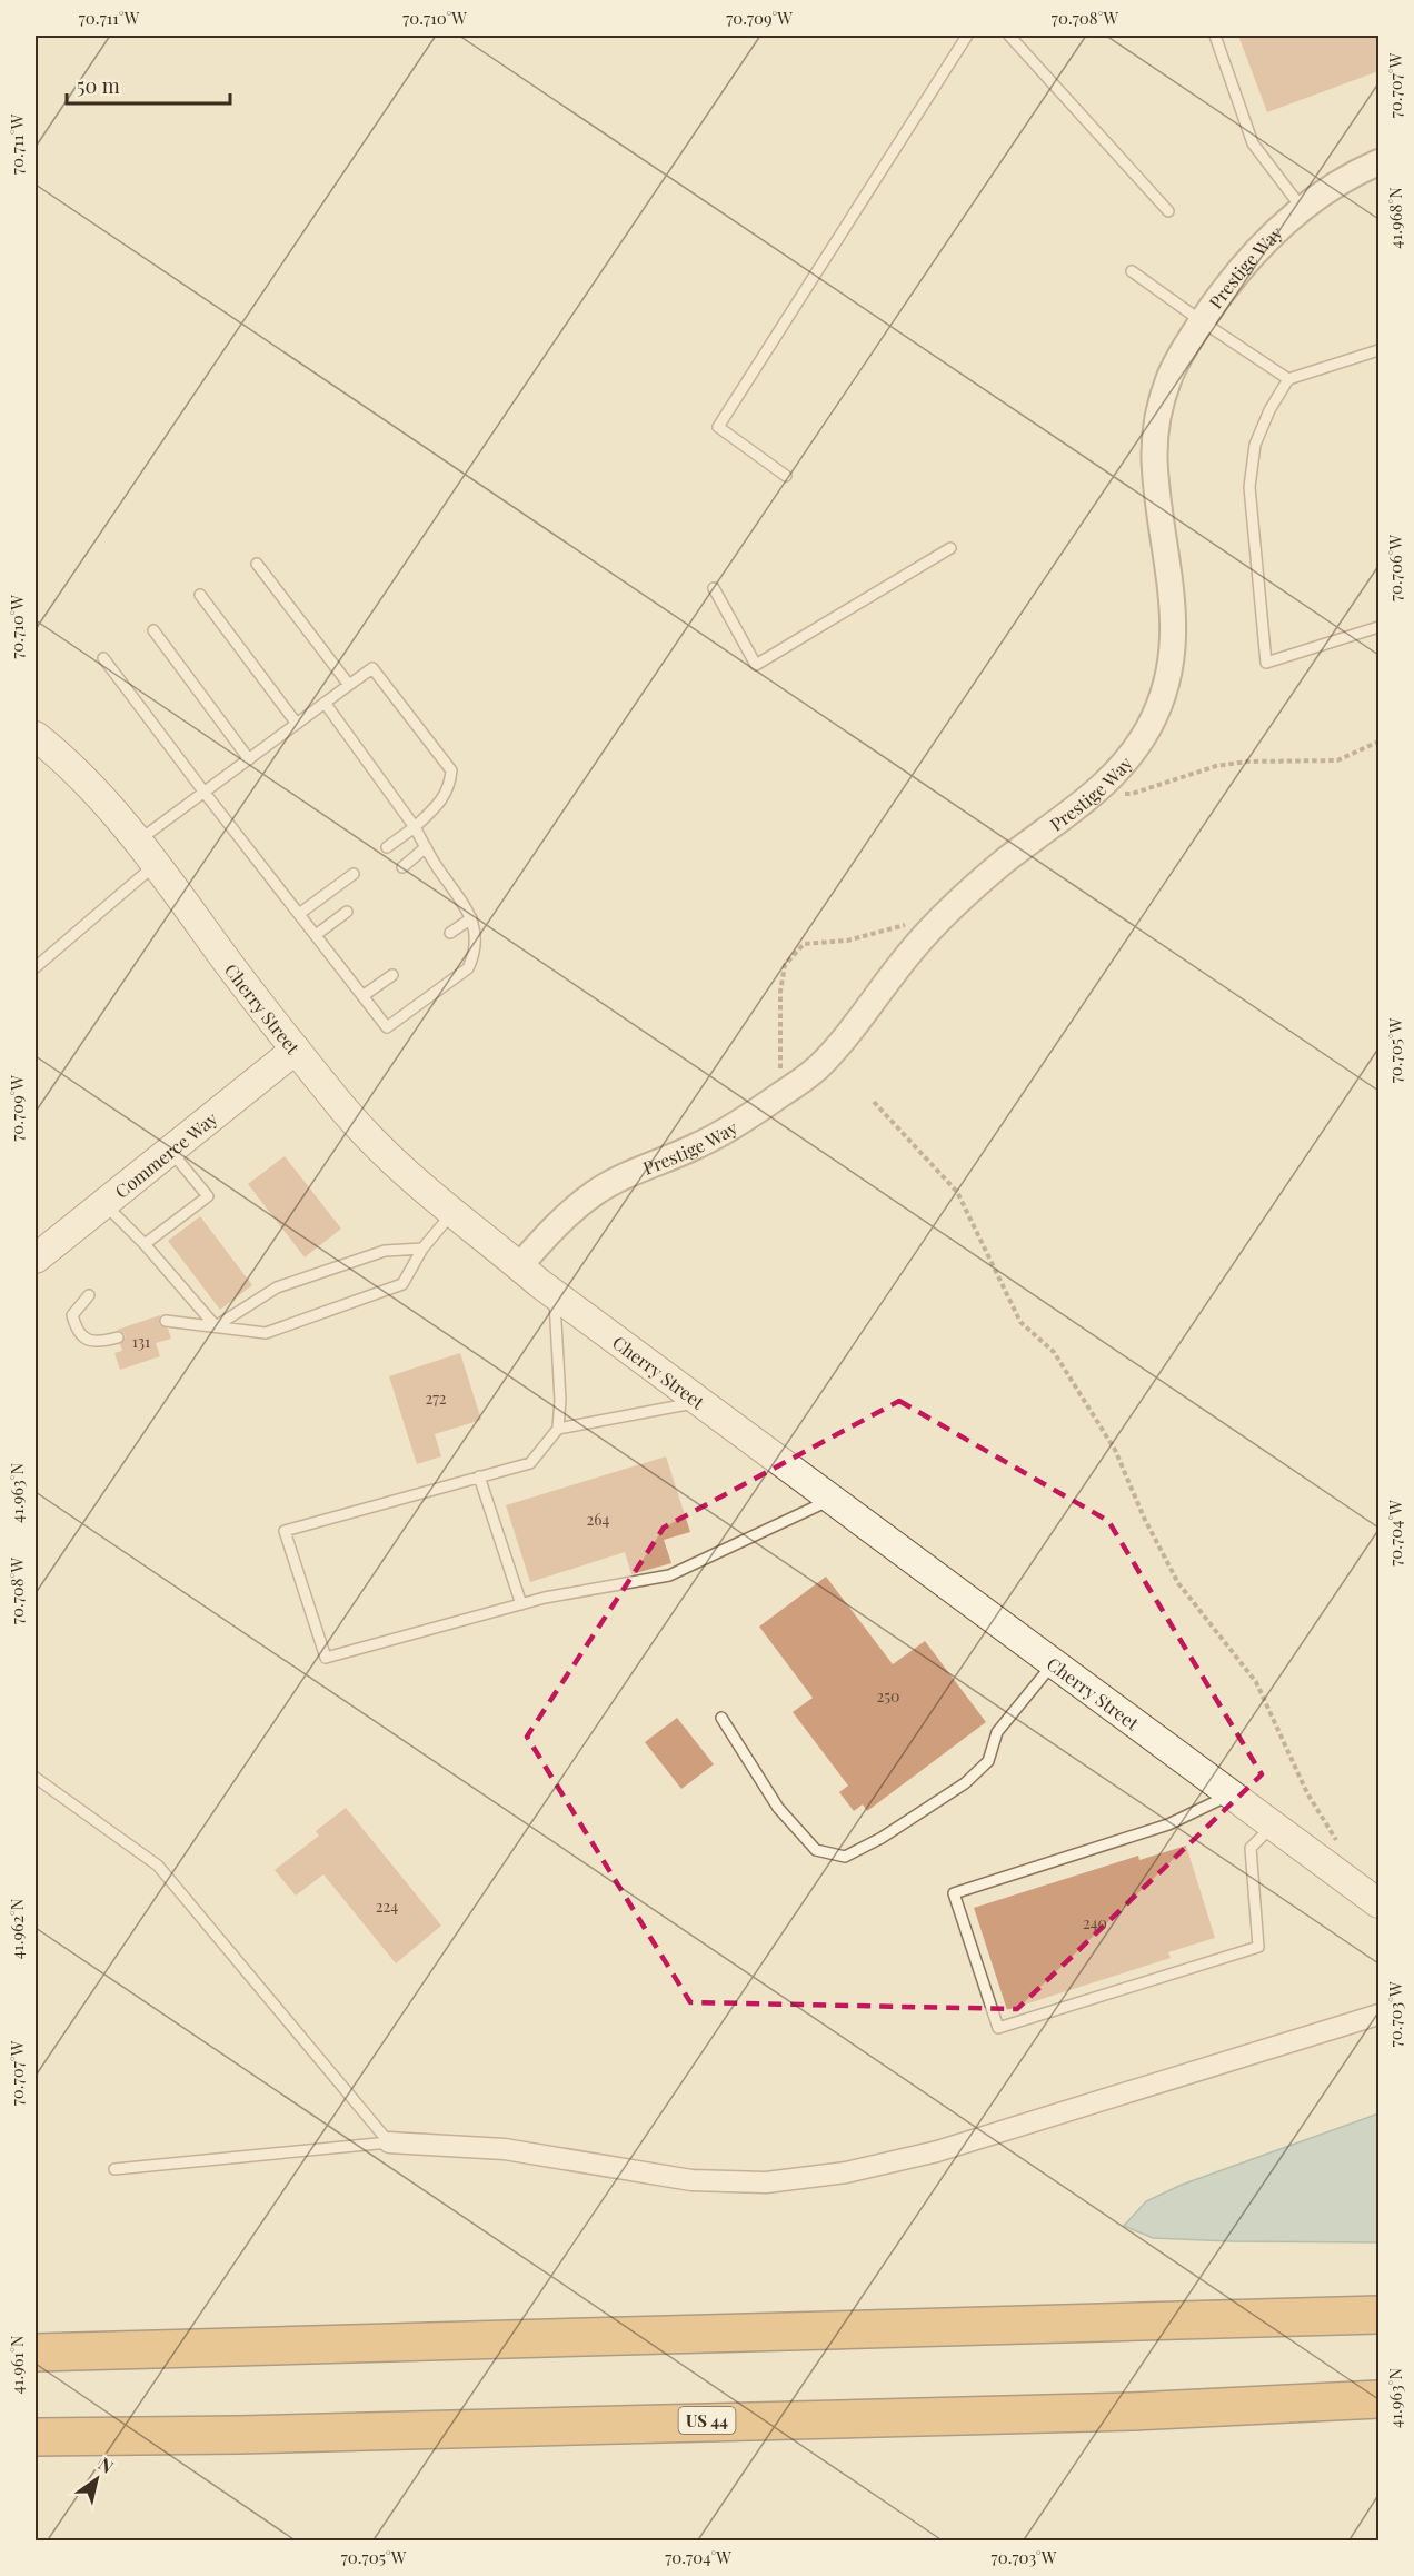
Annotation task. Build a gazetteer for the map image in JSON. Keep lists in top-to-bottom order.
{
  "streets": {
    "highway": ["US 44"],
    "main road": ["Cherry Street", "Commerce Way"],
    "street": ["Prestige Way"]
  },
  "crossings": [
    ["Prestige Way", "Cherry Street"],
    ["Cherry Street", "Commerce Way"]
  ],
  "house_numbers": [
    "131",
    "272",
    "264",
    "250",
    "224",
    "240"
  ],
  "scale_bar": "50 m",
  "north": "top right",
  "coordinates": [
    "70.711°W",
    "70.710°W",
    "70.709°W",
    "70.708°W",
    "70.707°W",
    "41.968°N",
    "70.706°W",
    "70.705°W",
    "41.963°N",
    "70.704°W",
    "41.962°N",
    "70.703°W",
    "41.961°N"
  ]
}
